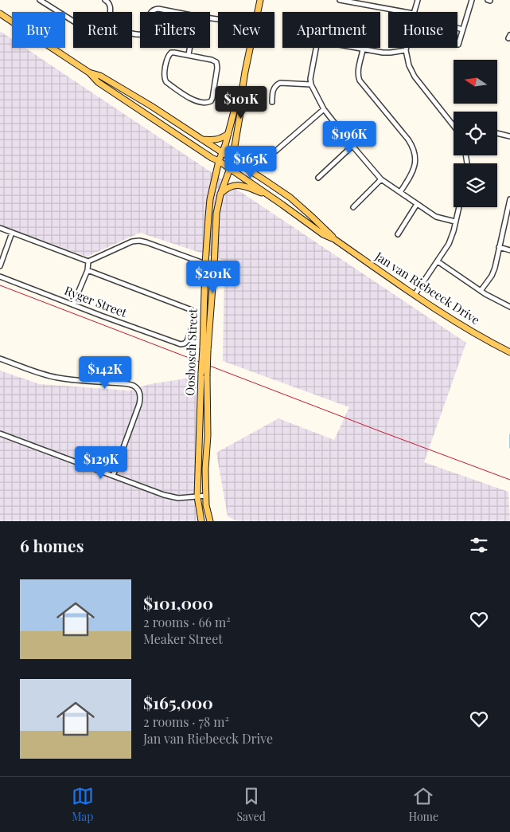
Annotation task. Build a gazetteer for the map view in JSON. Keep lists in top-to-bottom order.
{
  "streets": {
    "main road": ["Jan van Riebeeck Drive", "Oosbosch Street"],
    "street": ["Ryger Street"]
  },
  "crossings": [
    ["Jan van Riebeeck Drive", "Oosbosch Street"]
  ],
  "north": "left",
  "page": {
    "chip": [
      "Buy",
      "Rent",
      "Filters",
      "New",
      "Apartment",
      "House"
    ],
    "price": [
      "$101K",
      "$196K",
      "$165K",
      "$201K",
      "$142K",
      "$129K"
    ],
    "heading": "6 homes",
    "list": [
      {
        "name": "$101,000",
        "note": "2 rooms · 66 m² · Meaker Street"
      },
      {
        "name": "$165,000",
        "note": "2 rooms · 78 m² · Jan van Riebeeck Drive"
      }
    ],
    "tabs": ["Map", "Saved", "Home"]
  }
}
